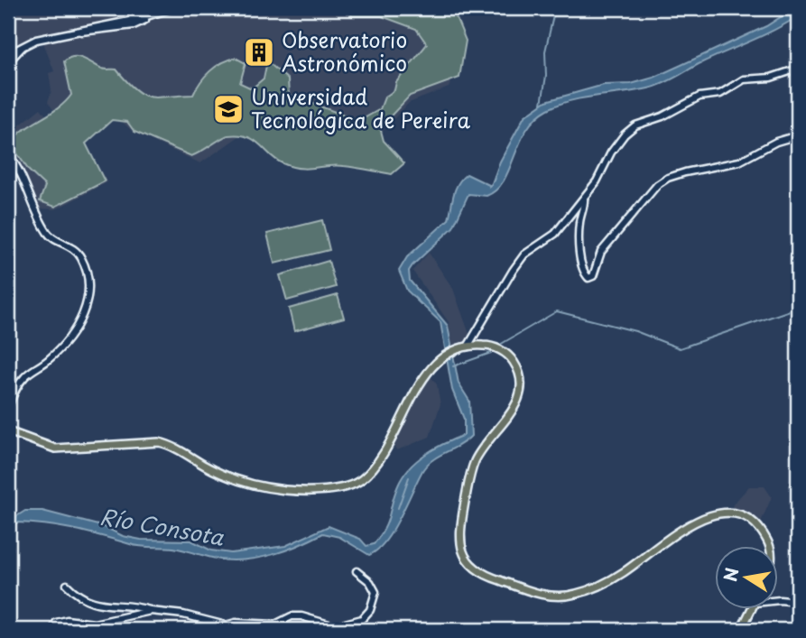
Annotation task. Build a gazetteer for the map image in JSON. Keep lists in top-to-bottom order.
{
  "water": ["Río Consota"],
  "places": {
    "building": ["Observatorio Astronómico"],
    "school or university": ["Universidad Tecnológica de Pereira"]
  },
  "north": "left"
}
